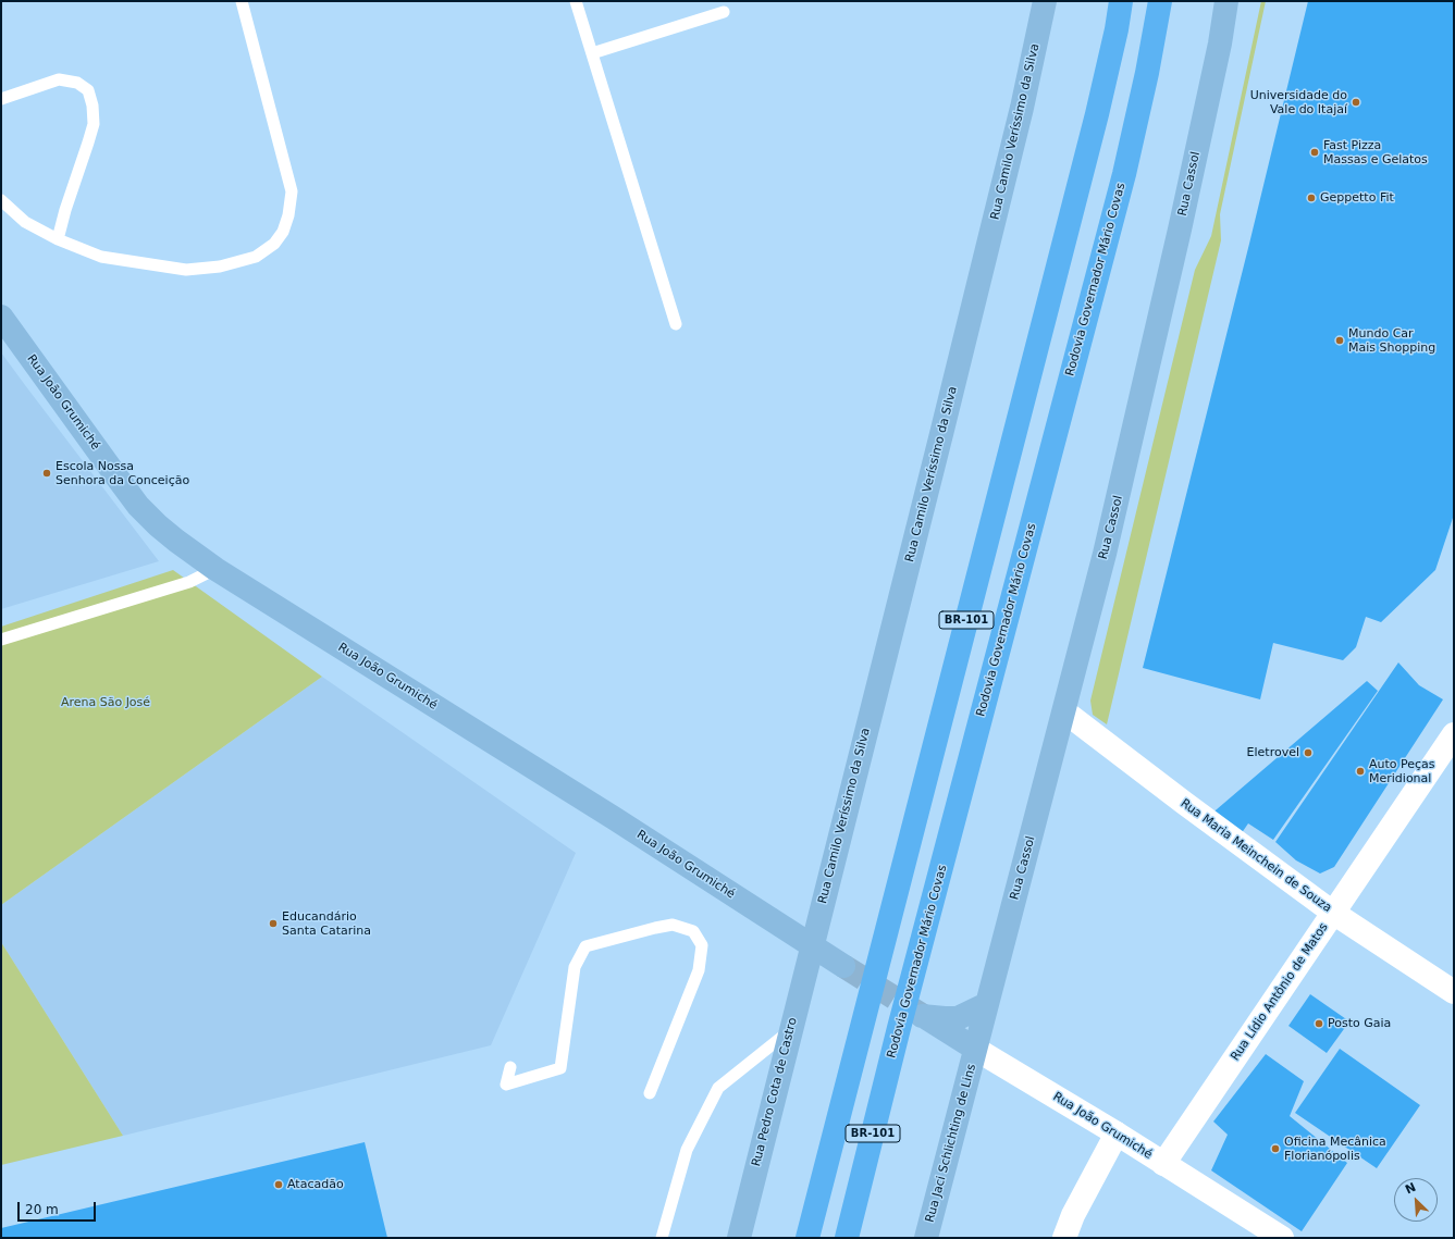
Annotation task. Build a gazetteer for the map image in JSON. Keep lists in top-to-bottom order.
{
  "streets": {
    "highway": ["Rodovia Governador Mário Covas", "BR-101"],
    "main road": [
      "Rua Camilo Veríssimo da Silva",
      "Rua Cassol",
      "Rua João Grumiché",
      "Rua Maria Meinchein de Souza",
      "Rua Lídio Antônio de Matos",
      "Rua Pedro Cota de Castro",
      "Rua Jaci Schlichting de Lins"
    ]
  },
  "crossings": [
    ["Rua Camilo Veríssimo da Silva", "Rua João Grumiché"],
    ["Rua Camilo Veríssimo da Silva", "Rua Pedro Cota de Castro"],
    ["Rua Cassol", "Rua João Grumiché"],
    ["Rua Cassol", "Rua Maria Meinchein de Souza"],
    ["Rua Cassol", "Rua Jaci Schlichting de Lins"],
    ["Rua João Grumiché", "Rua Lídio Antônio de Matos"],
    ["Rua João Grumiché", "Rua Pedro Cota de Castro"],
    ["Rua João Grumiché", "Rua Jaci Schlichting de Lins"],
    ["Rua Maria Meinchein de Souza", "Rua Lídio Antônio de Matos"]
  ],
  "parks": ["Arena São José"],
  "places": [
    "Universidade do Vale do Itajaí",
    "Fast Pizza Massas e Gelatos",
    "Geppetto Fit",
    "Mundo Car Mais Shopping",
    "Escola Nossa Senhora da Conceição",
    "Eletrovel",
    "Auto Peças Meridional",
    "Educandário Santa Catarina",
    "Posto Gaia",
    "Oficina Mecânica Florianópolis",
    "Atacadão"
  ],
  "scale_bar": "20 m",
  "north": "top left"
}
